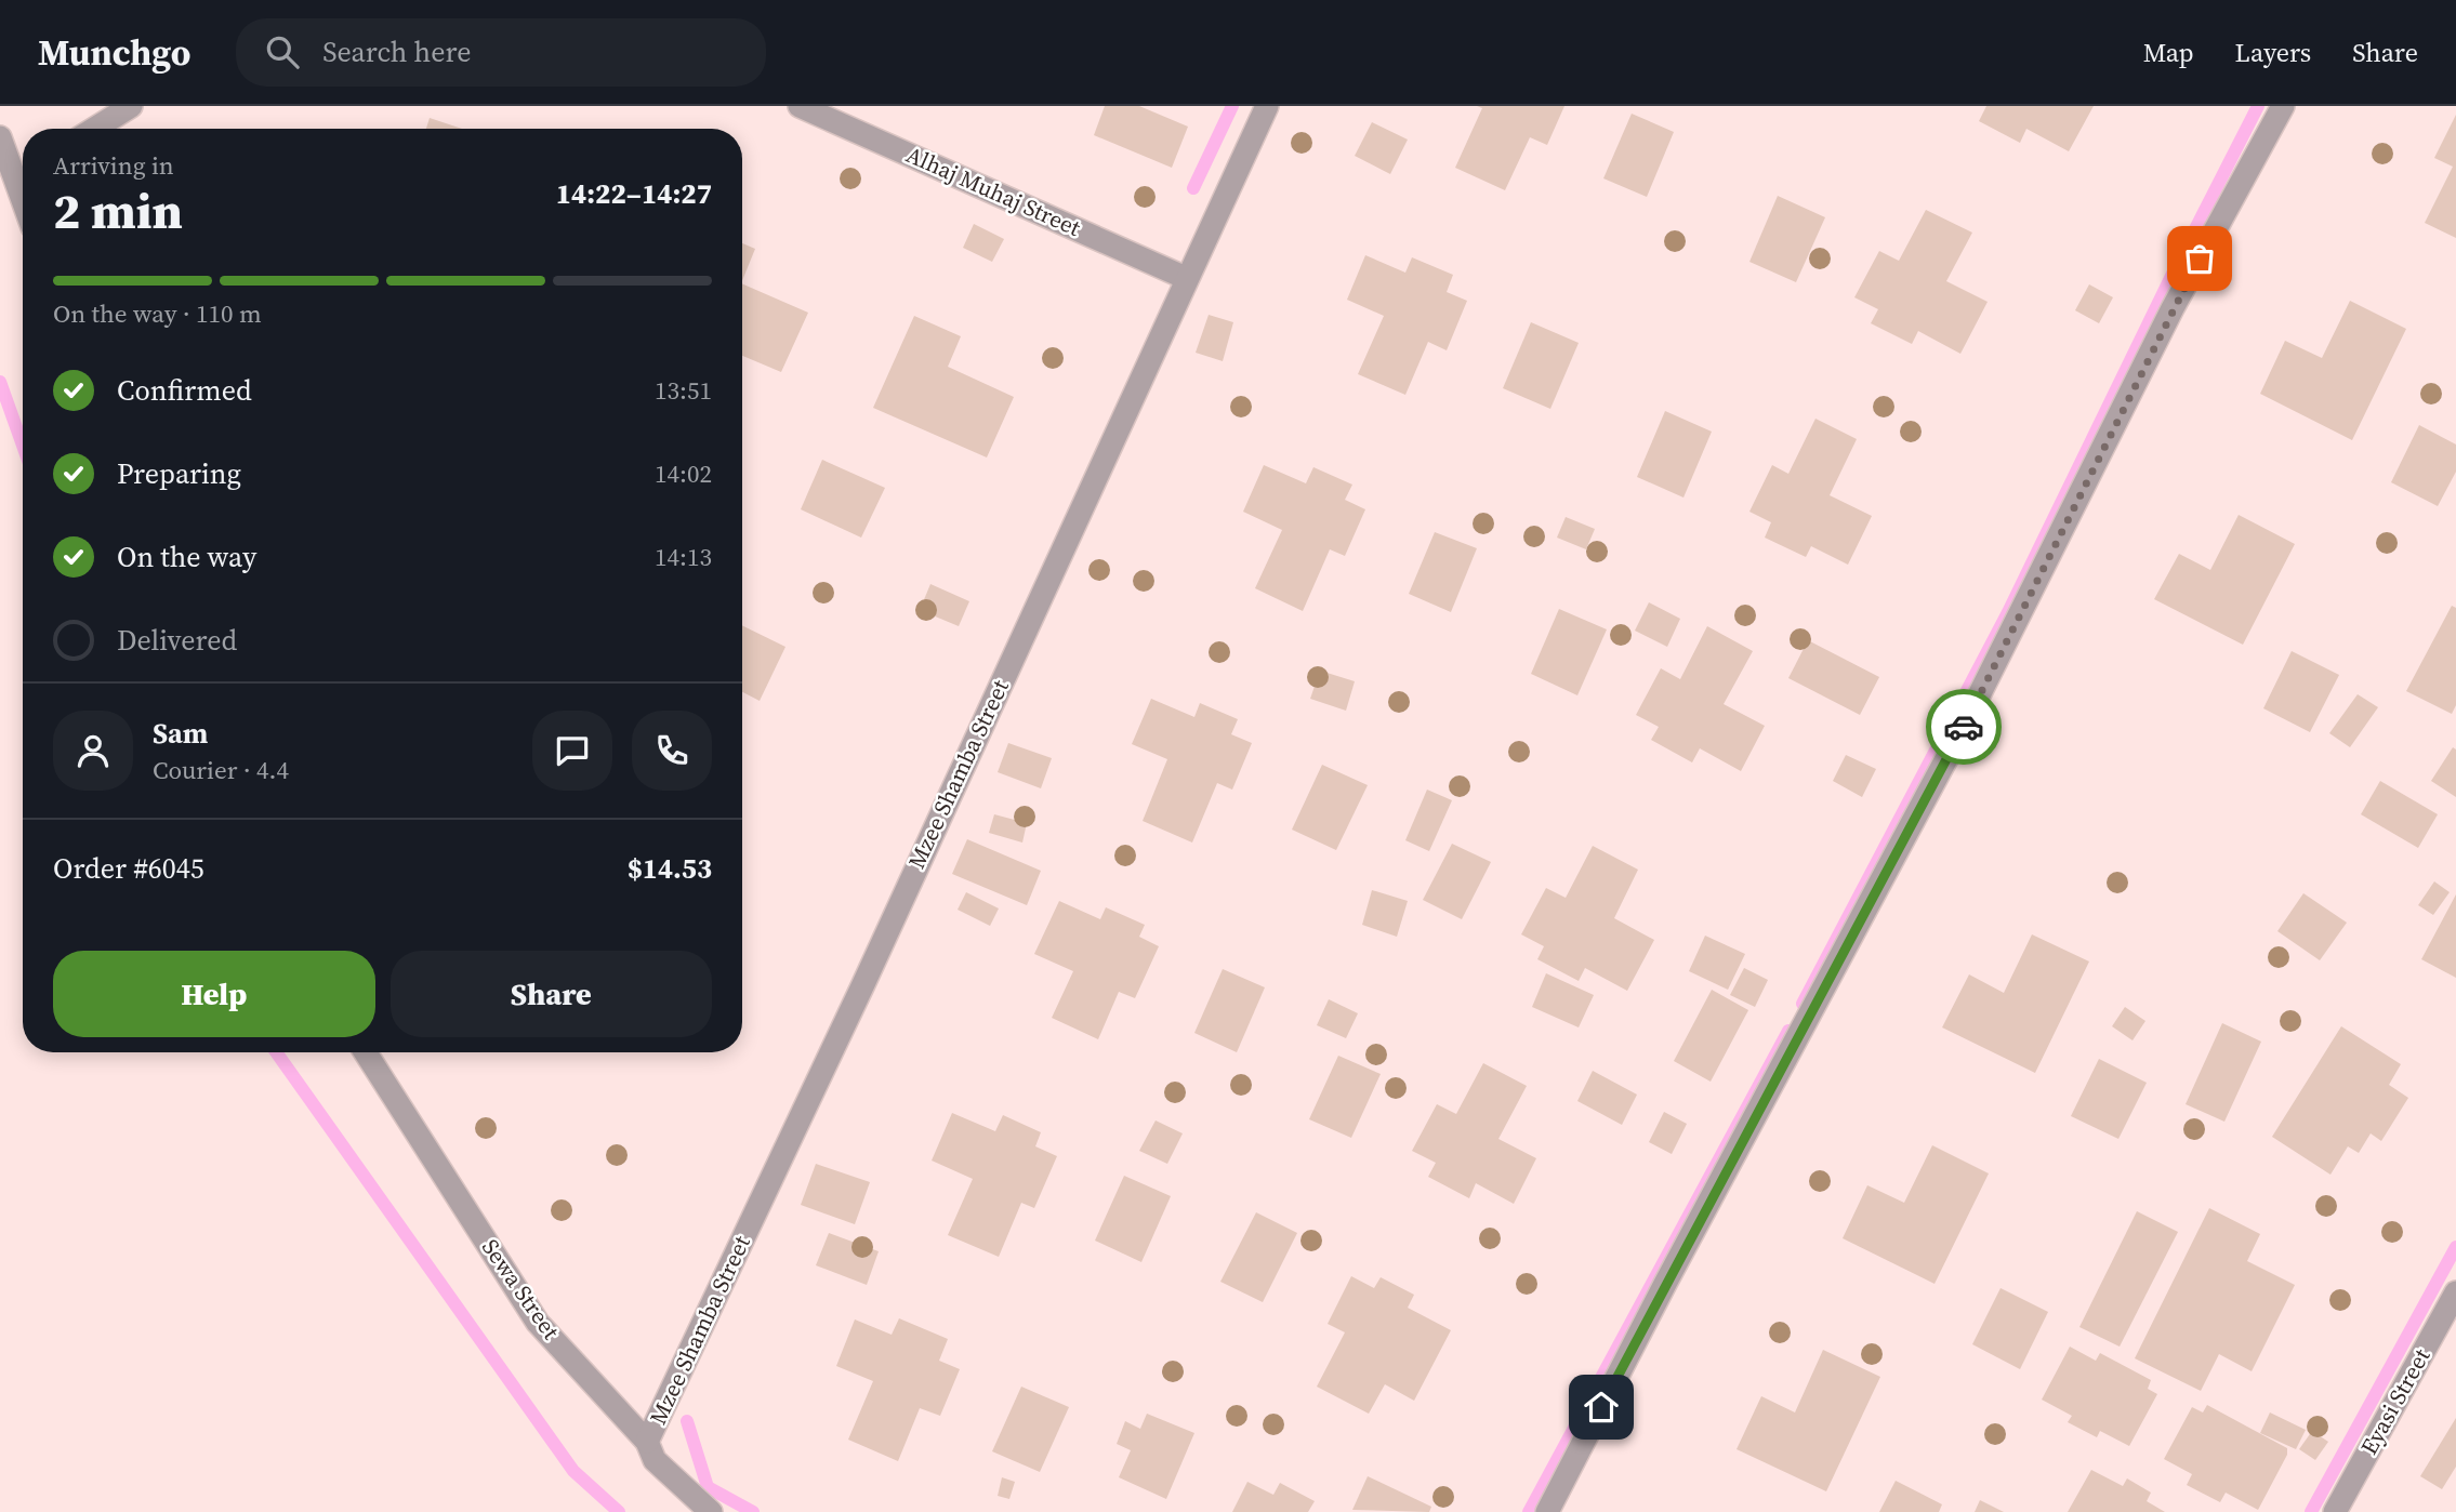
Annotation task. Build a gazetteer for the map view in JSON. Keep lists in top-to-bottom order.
{
  "streets": {
    "street": [
      "Alhaj Muhaj Street",
      "Mzee Shamba Street",
      "Sewa Street",
      "Eyasi Street"
    ]
  },
  "crossings": [
    ["Alhaj Muhaj Street", "Mzee Shamba Street"],
    ["Mzee Shamba Street", "Sewa Street"]
  ],
  "page": {
    "header": "Munchgo",
    "search": "Search here",
    "nav": ["Map", "Layers", "Share"],
    "heading": ["2 min", "Arriving in", "14:22–14:27"],
    "panel": [
      "Sam",
      "Courier · 4.4",
      "Order #6045",
      "$14.53"
    ],
    "bar": "On the way · 110 m",
    "list": [
      ["Confirmed", "13:51"],
      ["Preparing", "14:02"],
      ["On the way", "14:13"],
      "Delivered"
    ],
    "buttons": ["Help", "Share"]
  }
}
